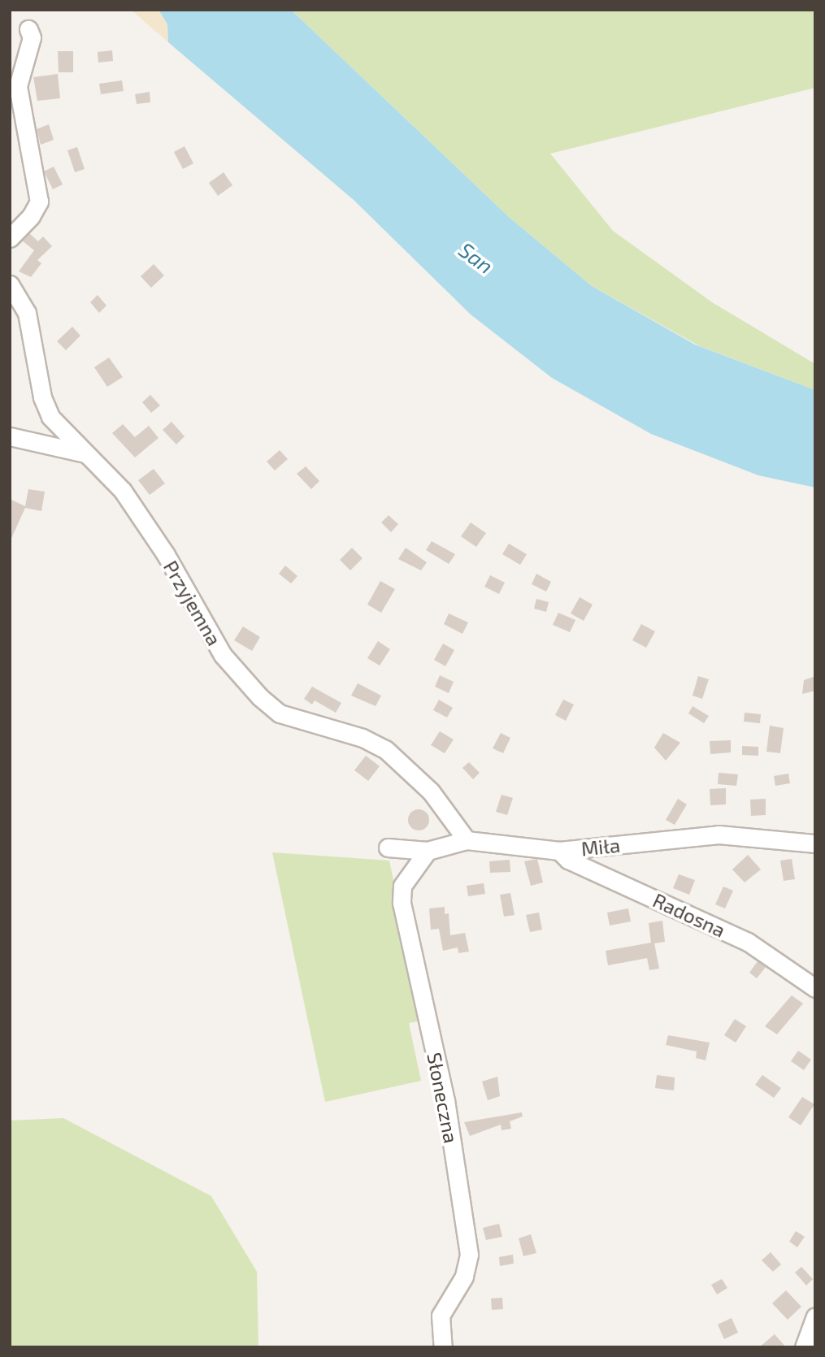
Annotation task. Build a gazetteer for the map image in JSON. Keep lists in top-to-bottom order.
{
  "streets": {
    "street": [
      "Przyjemna",
      "Miła",
      "Radosna",
      "Słoneczna"
    ]
  },
  "crossings": [
    ["Przyjemna", "Miła"],
    ["Miła", "Radosna"],
    ["Miła", "Słoneczna"]
  ],
  "water": ["San"]
}
